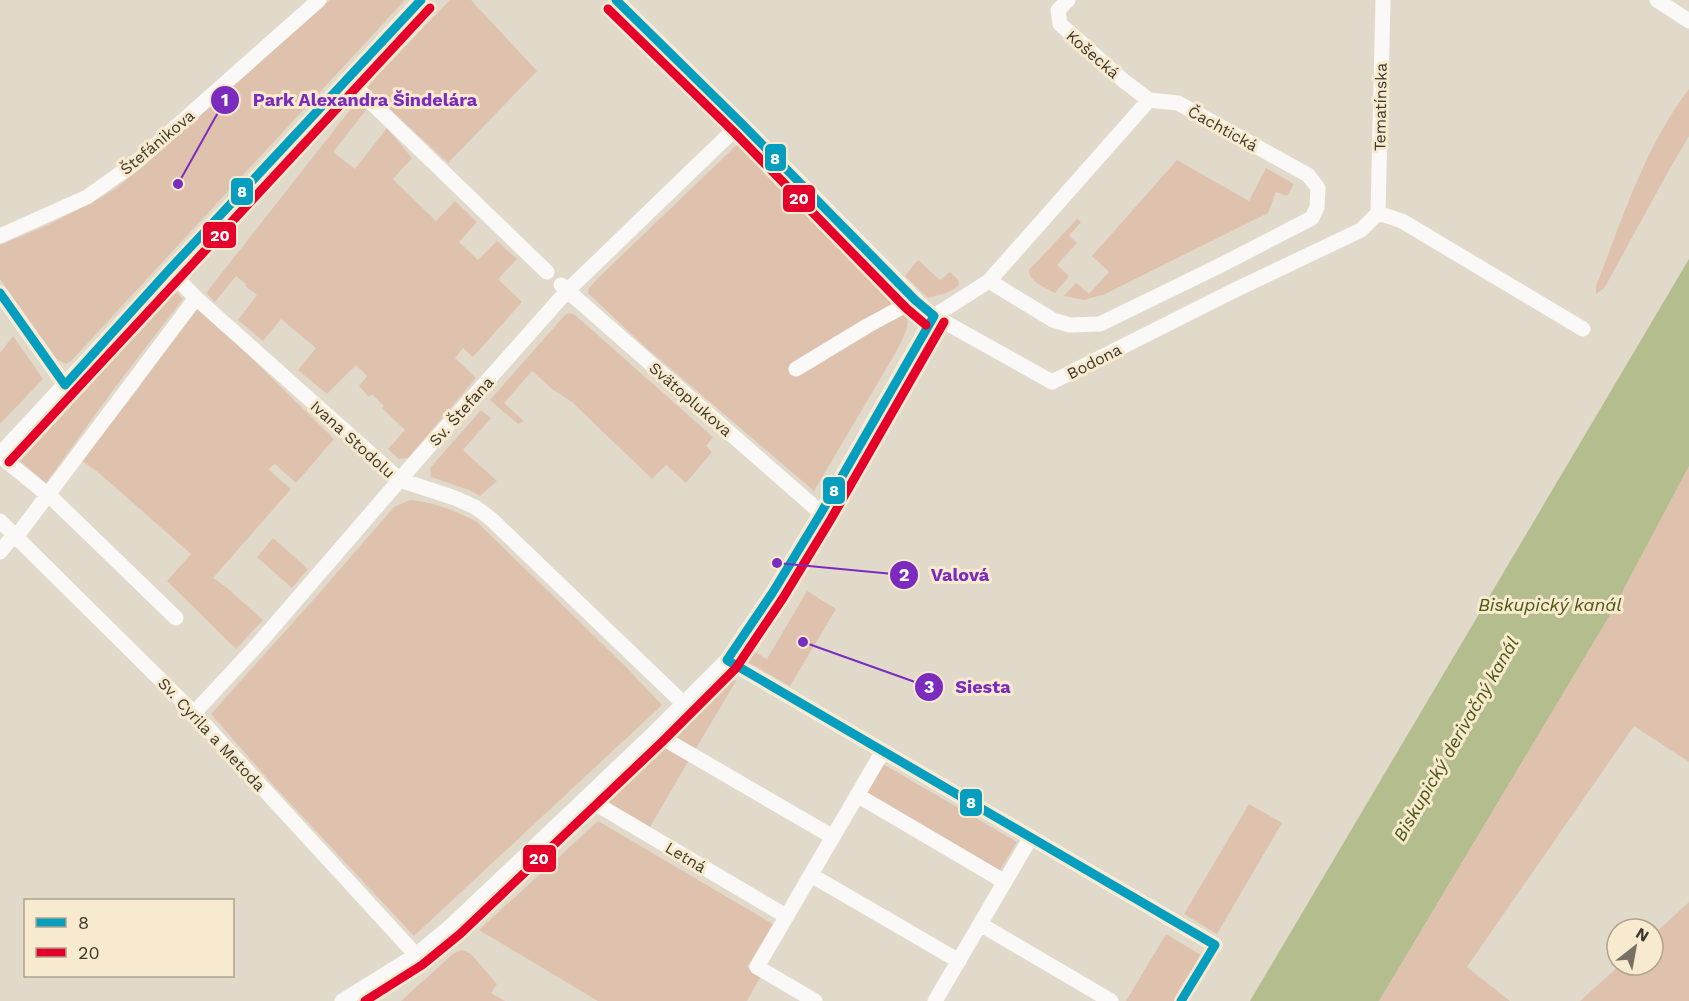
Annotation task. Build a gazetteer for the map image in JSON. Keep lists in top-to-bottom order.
{
  "streets": {
    "street": [
      "Košecká",
      "Tematínska",
      "Čachtická",
      "Štefánikova",
      "Bodona",
      "Svätoplukova",
      "Sv. Štefana",
      "Ivana Stodolu",
      "Sv. Cyrila a Metoda",
      "Letná"
    ]
  },
  "crossings": [
    ["Košecká", "Čachtická"],
    ["Tematínska", "Bodona"],
    ["Bodona", "Sv. Štefana"],
    ["Svätoplukova", "Sv. Štefana"],
    ["Sv. Štefana", "Ivana Stodolu"],
    ["Sv. Štefana", "Sv. Cyrila a Metoda"]
  ],
  "water": ["Biskupický kanál", "Biskupický derivačný kanál"],
  "places": ["Park Alexandra Šindelára", "Valová", "Siesta"],
  "lines": ["transit line 8", "transit line 20"],
  "legend": ["8", "20"],
  "north": "top right"
}
